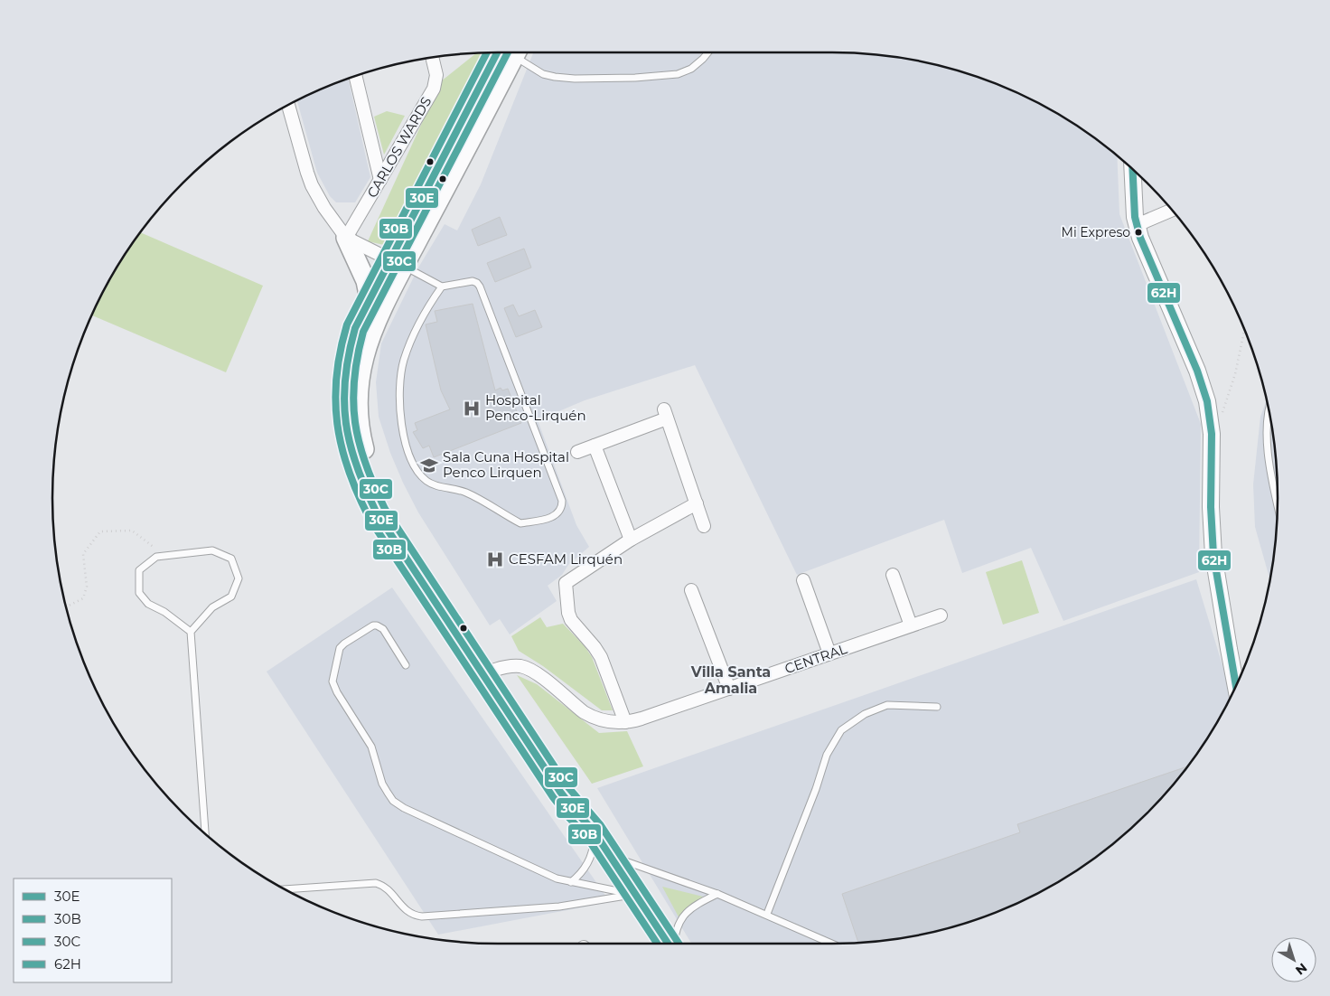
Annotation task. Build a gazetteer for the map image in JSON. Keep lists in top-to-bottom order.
{
  "streets": {
    "street": ["CARLOS WARDS", "CENTRAL"]
  },
  "districts": ["Villa Santa Amalia"],
  "places": {
    "other": ["Mi Expreso"],
    "hospital": ["Hospital Penco-Lirquén", "CESFAM Lirquén"],
    "school or university": ["Sala Cuna Hospital Penco Lirquen"]
  },
  "lines": [
    "transit line 30C",
    "transit line 30E",
    "transit line 30B",
    "transit line 62H"
  ],
  "legend": [
    "30E",
    "30B",
    "30C",
    "62H"
  ],
  "north": "bottom right"
}
